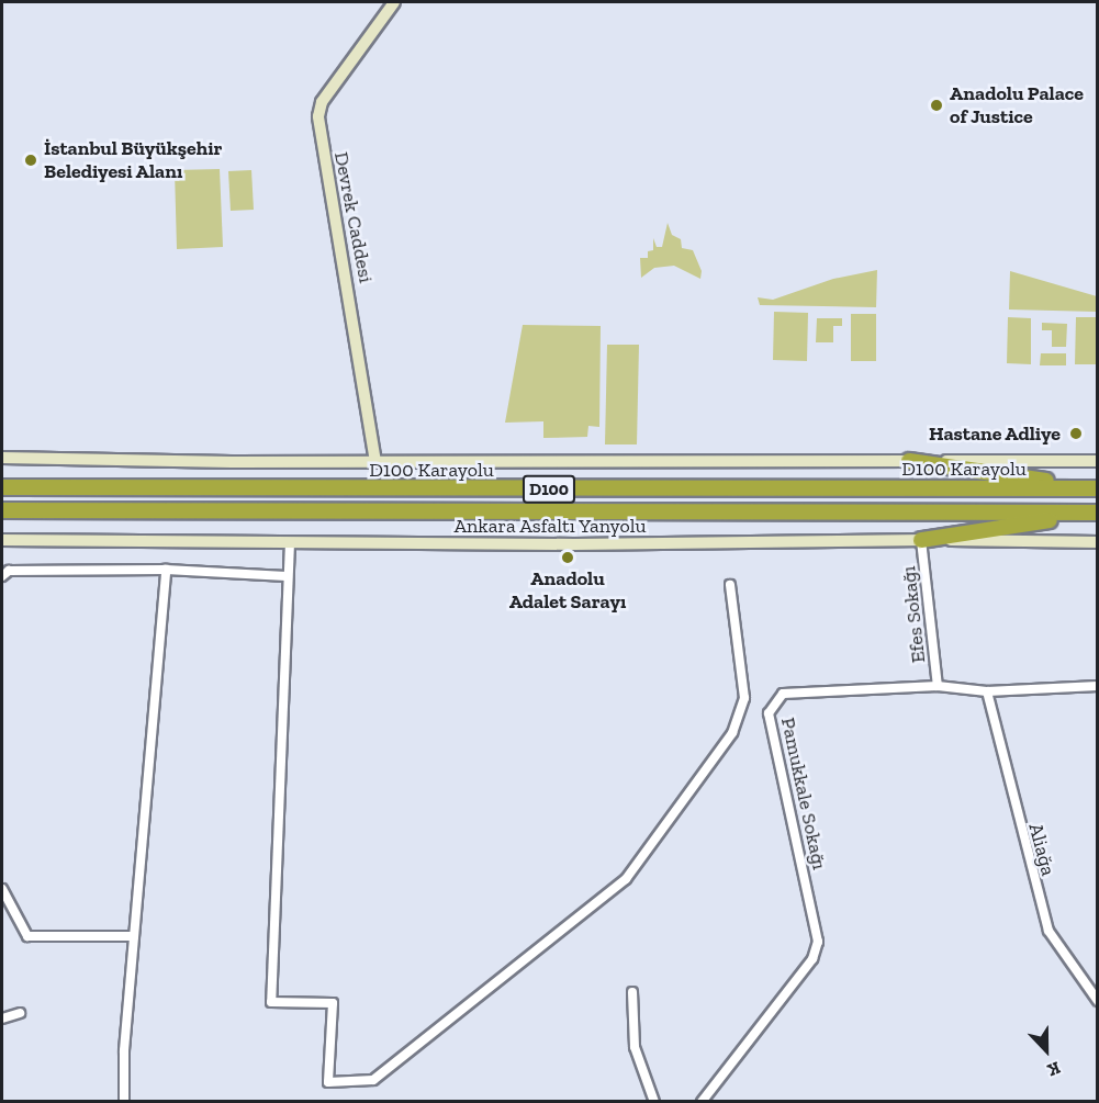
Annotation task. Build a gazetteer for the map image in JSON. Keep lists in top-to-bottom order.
{
  "streets": {
    "highway": ["D100 Karayolu", "D100"],
    "main road": ["Devrek Caddesi", "Ankara Asfaltı Yanyolu"],
    "street": ["Efes Sokağı", "Pamukkale Sokağı", "Aliağa"]
  },
  "crossings": [
    ["Ankara Asfaltı Yanyolu", "Efes Sokağı"],
    ["Efes Sokağı", "Pamukkale Sokağı"],
    ["Pamukkale Sokağı", "Aliağa"]
  ],
  "places": [
    "Anadolu Palace of Justice",
    "İstanbul Büyükşehir Belediyesi Alanı",
    "Hastane Adliye",
    "Anadolu Adalet Sarayı"
  ],
  "north": "bottom"
}
